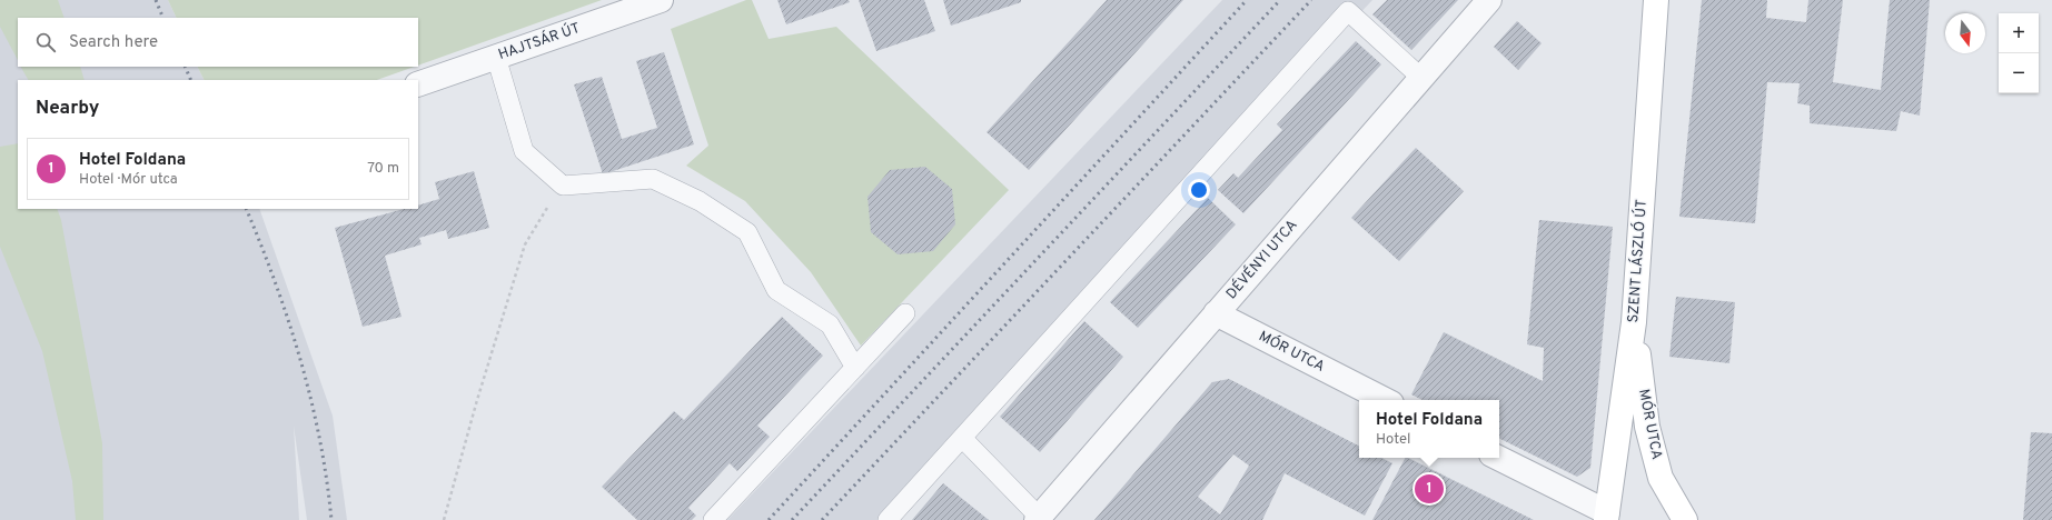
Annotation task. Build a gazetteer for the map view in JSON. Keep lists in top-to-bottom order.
{
  "streets": {
    "street": [
      "HAJTSÁR ÚT",
      "DÉVÉNYI UTCA",
      "SZENT LÁSZLÓ ÚT",
      "MÓR UTCA"
    ]
  },
  "crossings": [
    ["DÉVÉNYI UTCA", "MÓR UTCA"],
    ["SZENT LÁSZLÓ ÚT", "MÓR UTCA"]
  ],
  "north": "bottom",
  "page": {
    "map_buttons": ["+", "−"],
    "search": "Search here",
    "heading": "Nearby",
    "list": [
      {
        "mark": "1",
        "name": "Hotel Foldana",
        "note": "Hotel · Mór utca",
        "value": "70 m"
      }
    ],
    "popup": ["Hotel Foldana", "Hotel"],
    "pins": "1"
  }
}
